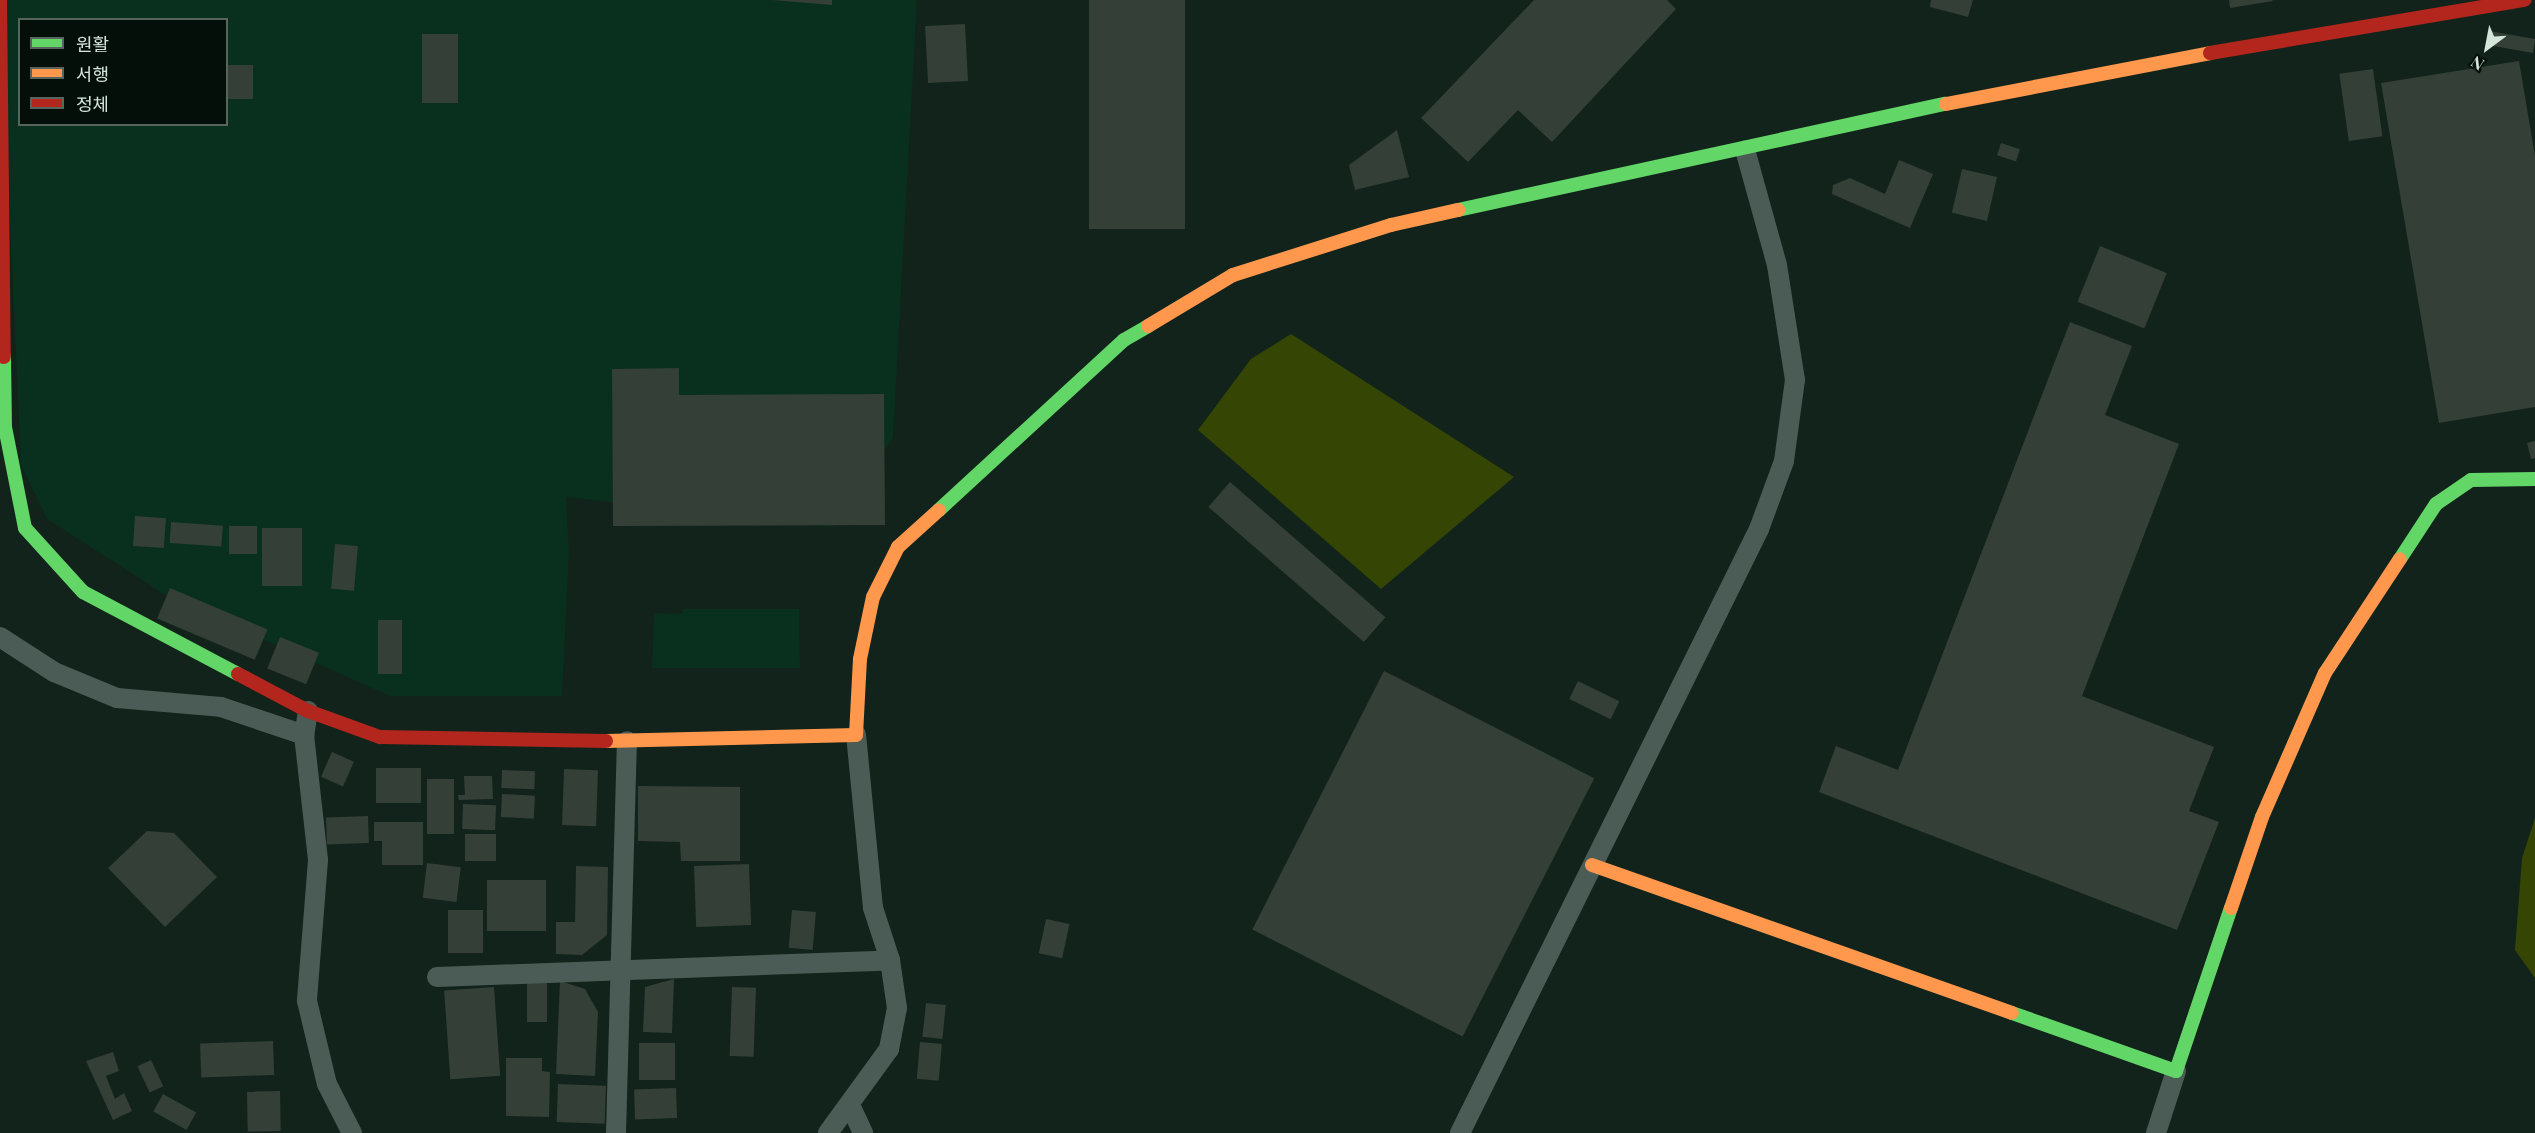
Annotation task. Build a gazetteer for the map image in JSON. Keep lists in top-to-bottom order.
{
  "legend": ["원활", "서행", "정체"],
  "north": "bottom left"
}
